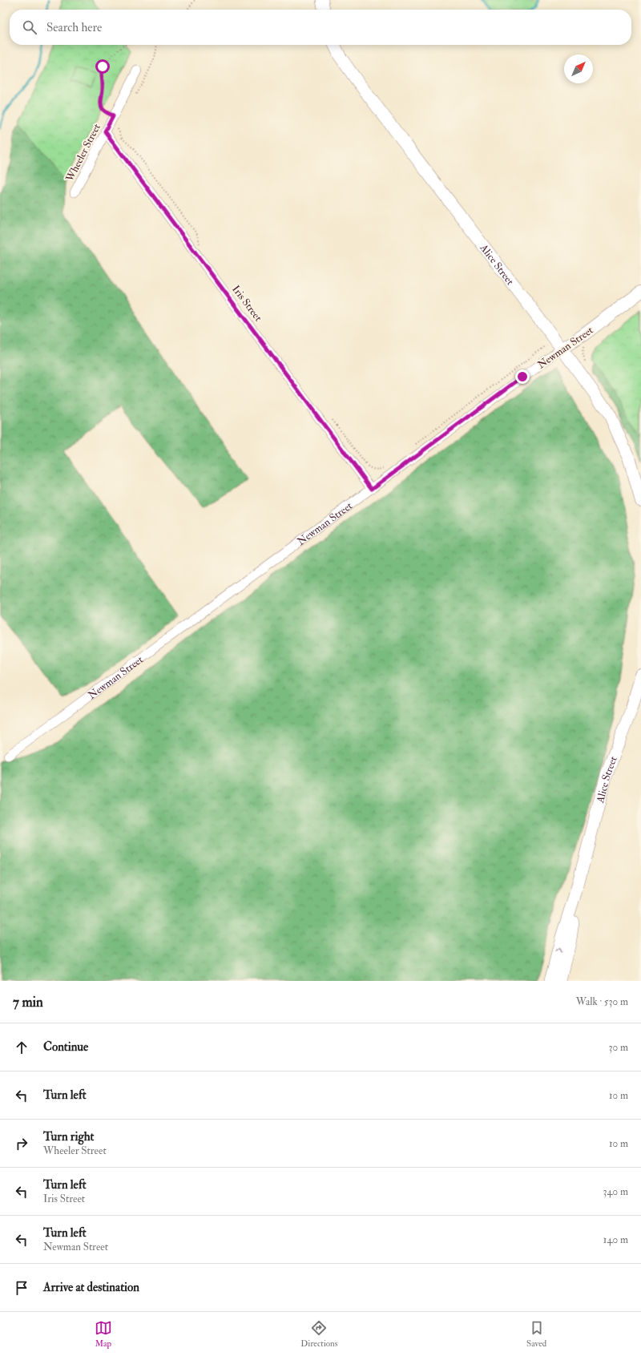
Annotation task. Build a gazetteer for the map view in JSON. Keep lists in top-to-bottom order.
{
  "streets": {
    "street": [
      "Wheeler Street",
      "Alice Street",
      "Iris Street",
      "Newman Street"
    ]
  },
  "crossings": [
    ["Wheeler Street", "Iris Street"],
    ["Alice Street", "Newman Street"],
    ["Iris Street", "Newman Street"]
  ],
  "north": "top right",
  "page": {
    "search": "Search here",
    "heading": ["7 min", "Walk · 530 m"],
    "list": [
      ["Continue", "30 m"],
      ["Turn left", "10 m"],
      ["Turn right", "Wheeler Street", "10 m"],
      ["Turn left", "Iris Street", "340 m"],
      ["Turn left", "Newman Street", "140 m"],
      "Arrive at destination"
    ],
    "nav": ["Map", "Directions", "Saved"]
  }
}
